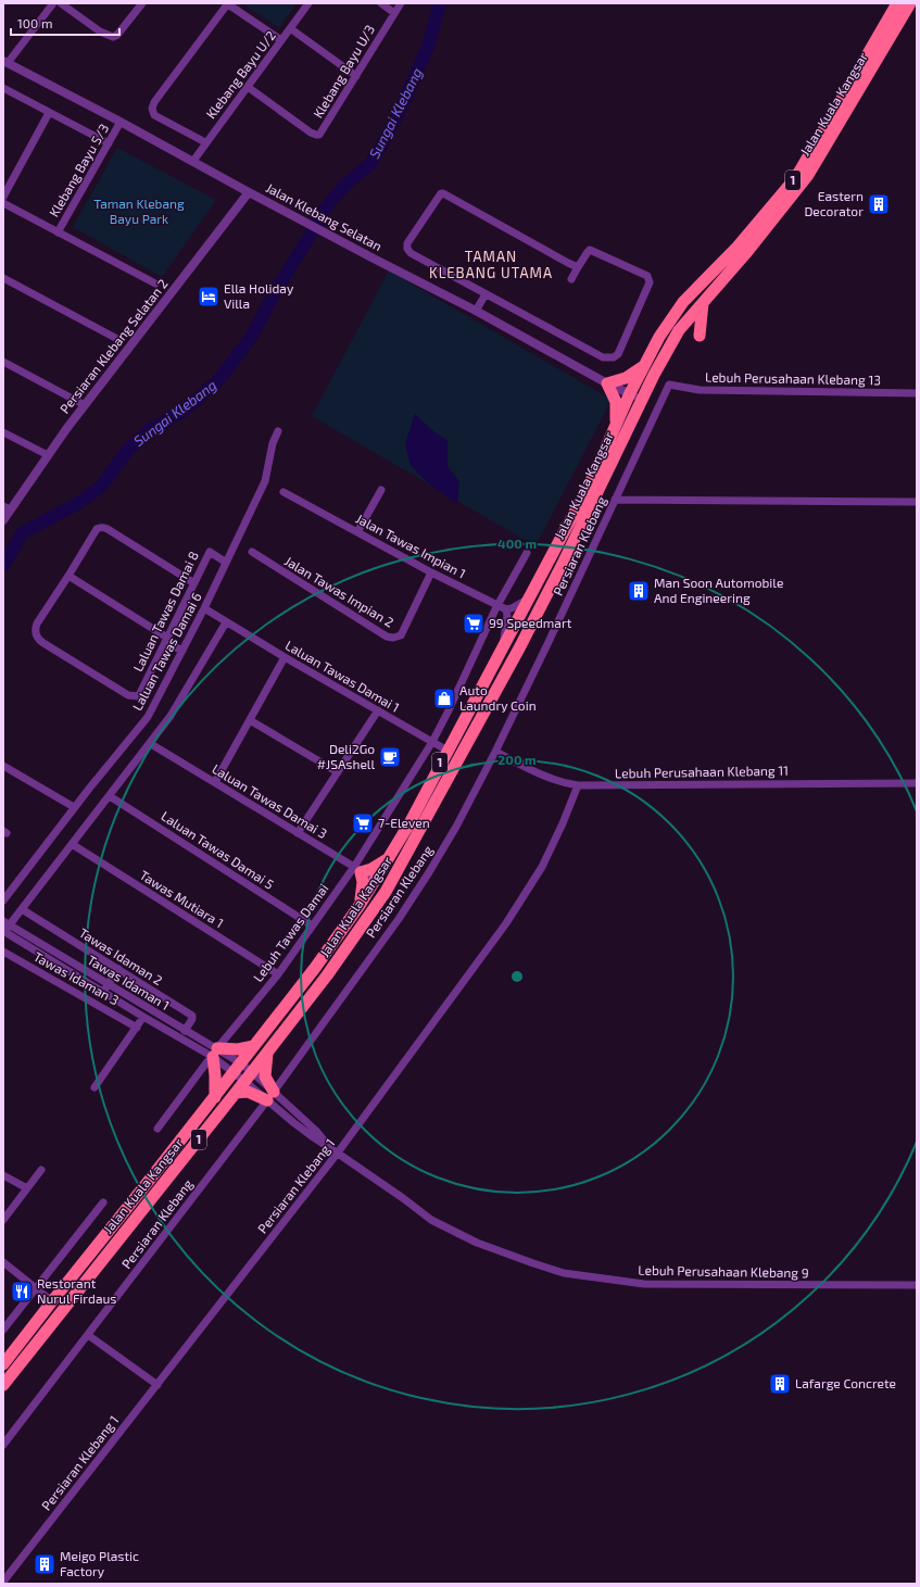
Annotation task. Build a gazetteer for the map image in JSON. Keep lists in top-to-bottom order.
{
  "streets": {
    "highway": ["Jalan Kuala Kangsar", "1"],
    "street": [
      "Klebang Bayu U/3",
      "Klebang Bayu U/2",
      "Klebang Bayu S/3",
      "Jalan Klebang Selatan",
      "Persiaran Klebang Selatan 2",
      "Lebuh Perusahaan Klebang 13",
      "Jalan Tawas Impian 1",
      "Persiaran Klebang",
      "Jalan Tawas Impian 2",
      "Laluan Tawas Damai 8",
      "Laluan Tawas Damai 6",
      "Laluan Tawas Damai 1",
      "Lebuh Perusahaan Klebang 11",
      "Laluan Tawas Damai 3",
      "Laluan Tawas Damai 5",
      "Tawas Mutiara 1",
      "Lebuh Tawas Damai",
      "Tawas Idaman 2",
      "Tawas Idaman 3",
      "Tawas Idaman 1",
      "Persiaran Klebang 1",
      "Lebuh Perusahaan Klebang 9"
    ]
  },
  "crossings": [
    ["Klebang Bayu U/3", "Klebang Bayu U/2"],
    ["Klebang Bayu U/2", "Jalan Klebang Selatan"],
    ["Jalan Kuala Kangsar", "Jalan Klebang Selatan"],
    ["Jalan Kuala Kangsar", "Laluan Tawas Damai 1"],
    ["Jalan Kuala Kangsar", "Laluan Tawas Damai 3"],
    ["Jalan Kuala Kangsar", "Tawas Idaman 1"],
    ["Jalan Kuala Kangsar", "Lebuh Perusahaan Klebang 9"],
    ["Klebang Bayu S/3", "Jalan Klebang Selatan"],
    ["Jalan Klebang Selatan", "Persiaran Klebang Selatan 2"],
    ["Lebuh Perusahaan Klebang 13", "Persiaran Klebang"],
    ["Jalan Tawas Impian 1", "Jalan Tawas Impian 2"],
    ["Jalan Tawas Impian 1", "Lebuh Tawas Damai"],
    ["Persiaran Klebang", "Lebuh Perusahaan Klebang 11"],
    ["Persiaran Klebang", "Lebuh Perusahaan Klebang 9"],
    ["Laluan Tawas Damai 8", "Laluan Tawas Damai 6"],
    ["Laluan Tawas Damai 6", "Laluan Tawas Damai 1"],
    ["Laluan Tawas Damai 1", "Lebuh Tawas Damai"],
    ["Lebuh Perusahaan Klebang 11", "Persiaran Klebang 1"],
    ["Laluan Tawas Damai 3", "Lebuh Tawas Damai"],
    ["Laluan Tawas Damai 5", "Lebuh Tawas Damai"],
    ["Tawas Mutiara 1", "Lebuh Tawas Damai"],
    ["Lebuh Tawas Damai", "Tawas Idaman 1"],
    ["Tawas Idaman 2", "Tawas Idaman 1"],
    ["Persiaran Klebang 1", "Lebuh Perusahaan Klebang 9"]
  ],
  "districts": ["TAMAN KLEBANG UTAMA"],
  "water": ["Sungai Klebang"],
  "parks": ["Taman Klebang Bayu Park"],
  "places": {
    "building": [
      "Eastern Decorator",
      "Man Soon Automobile And Engineering",
      "Lafarge Concrete",
      "Meigo Plastic Factory"
    ],
    "hotel": ["Ella Holiday Villa"],
    "supermarket": ["99 Speedmart", "7-Eleven"],
    "shop": ["Auto Laundry Coin"],
    "cafe": ["Deli2Go #JSAshell"],
    "restaurant": ["Restorant Nurul Firdaus"]
  },
  "scale_bar": "100 m",
  "rings": ["400 m", "200 m"]
}
